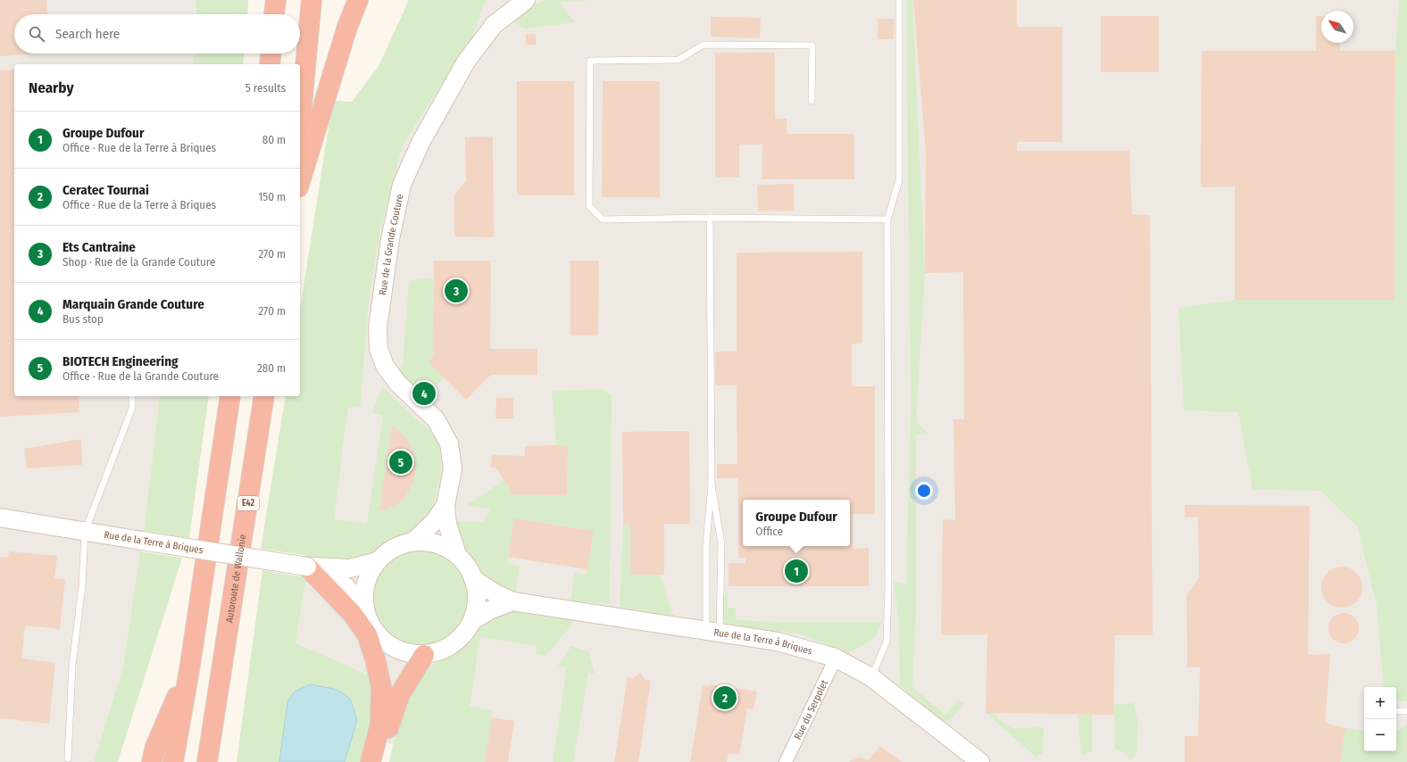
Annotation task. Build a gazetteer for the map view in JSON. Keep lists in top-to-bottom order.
{
  "streets": {
    "highway": ["E42", "Autoroute de Wallonie"],
    "main road": ["Rue de la Grande Couture", "Rue de la Terre à Briques"],
    "street": ["Rue du Serpolet"]
  },
  "crossings": [
    ["Rue de la Grande Couture", "Rue de la Terre à Briques"],
    ["Rue de la Terre à Briques", "Rue du Serpolet"]
  ],
  "north": "top left",
  "page": {
    "search": "Search here",
    "heading": ["Nearby", "5 results"],
    "list": [
      {
        "mark": "1",
        "name": "Groupe Dufour",
        "note": "Office · Rue de la Terre à Briques",
        "value": "80 m"
      },
      {
        "mark": "2",
        "name": "Ceratec Tournai",
        "note": "Office · Rue de la Terre à Briques",
        "value": "150 m"
      },
      {
        "mark": "3",
        "name": "Ets Cantraine",
        "note": "Shop · Rue de la Grande Couture",
        "value": "270 m"
      },
      {
        "mark": "4",
        "name": "Marquain Grande Couture",
        "note": "Bus stop",
        "value": "270 m"
      },
      {
        "mark": "5",
        "name": "BIOTECH Engineering",
        "note": "Office · Rue de la Grande Couture",
        "value": "280 m"
      }
    ],
    "pins": [
      "3",
      "4",
      "5",
      "1",
      "2"
    ],
    "popup": ["Groupe Dufour", "Office"],
    "map_buttons": ["+", "−"]
  }
}
